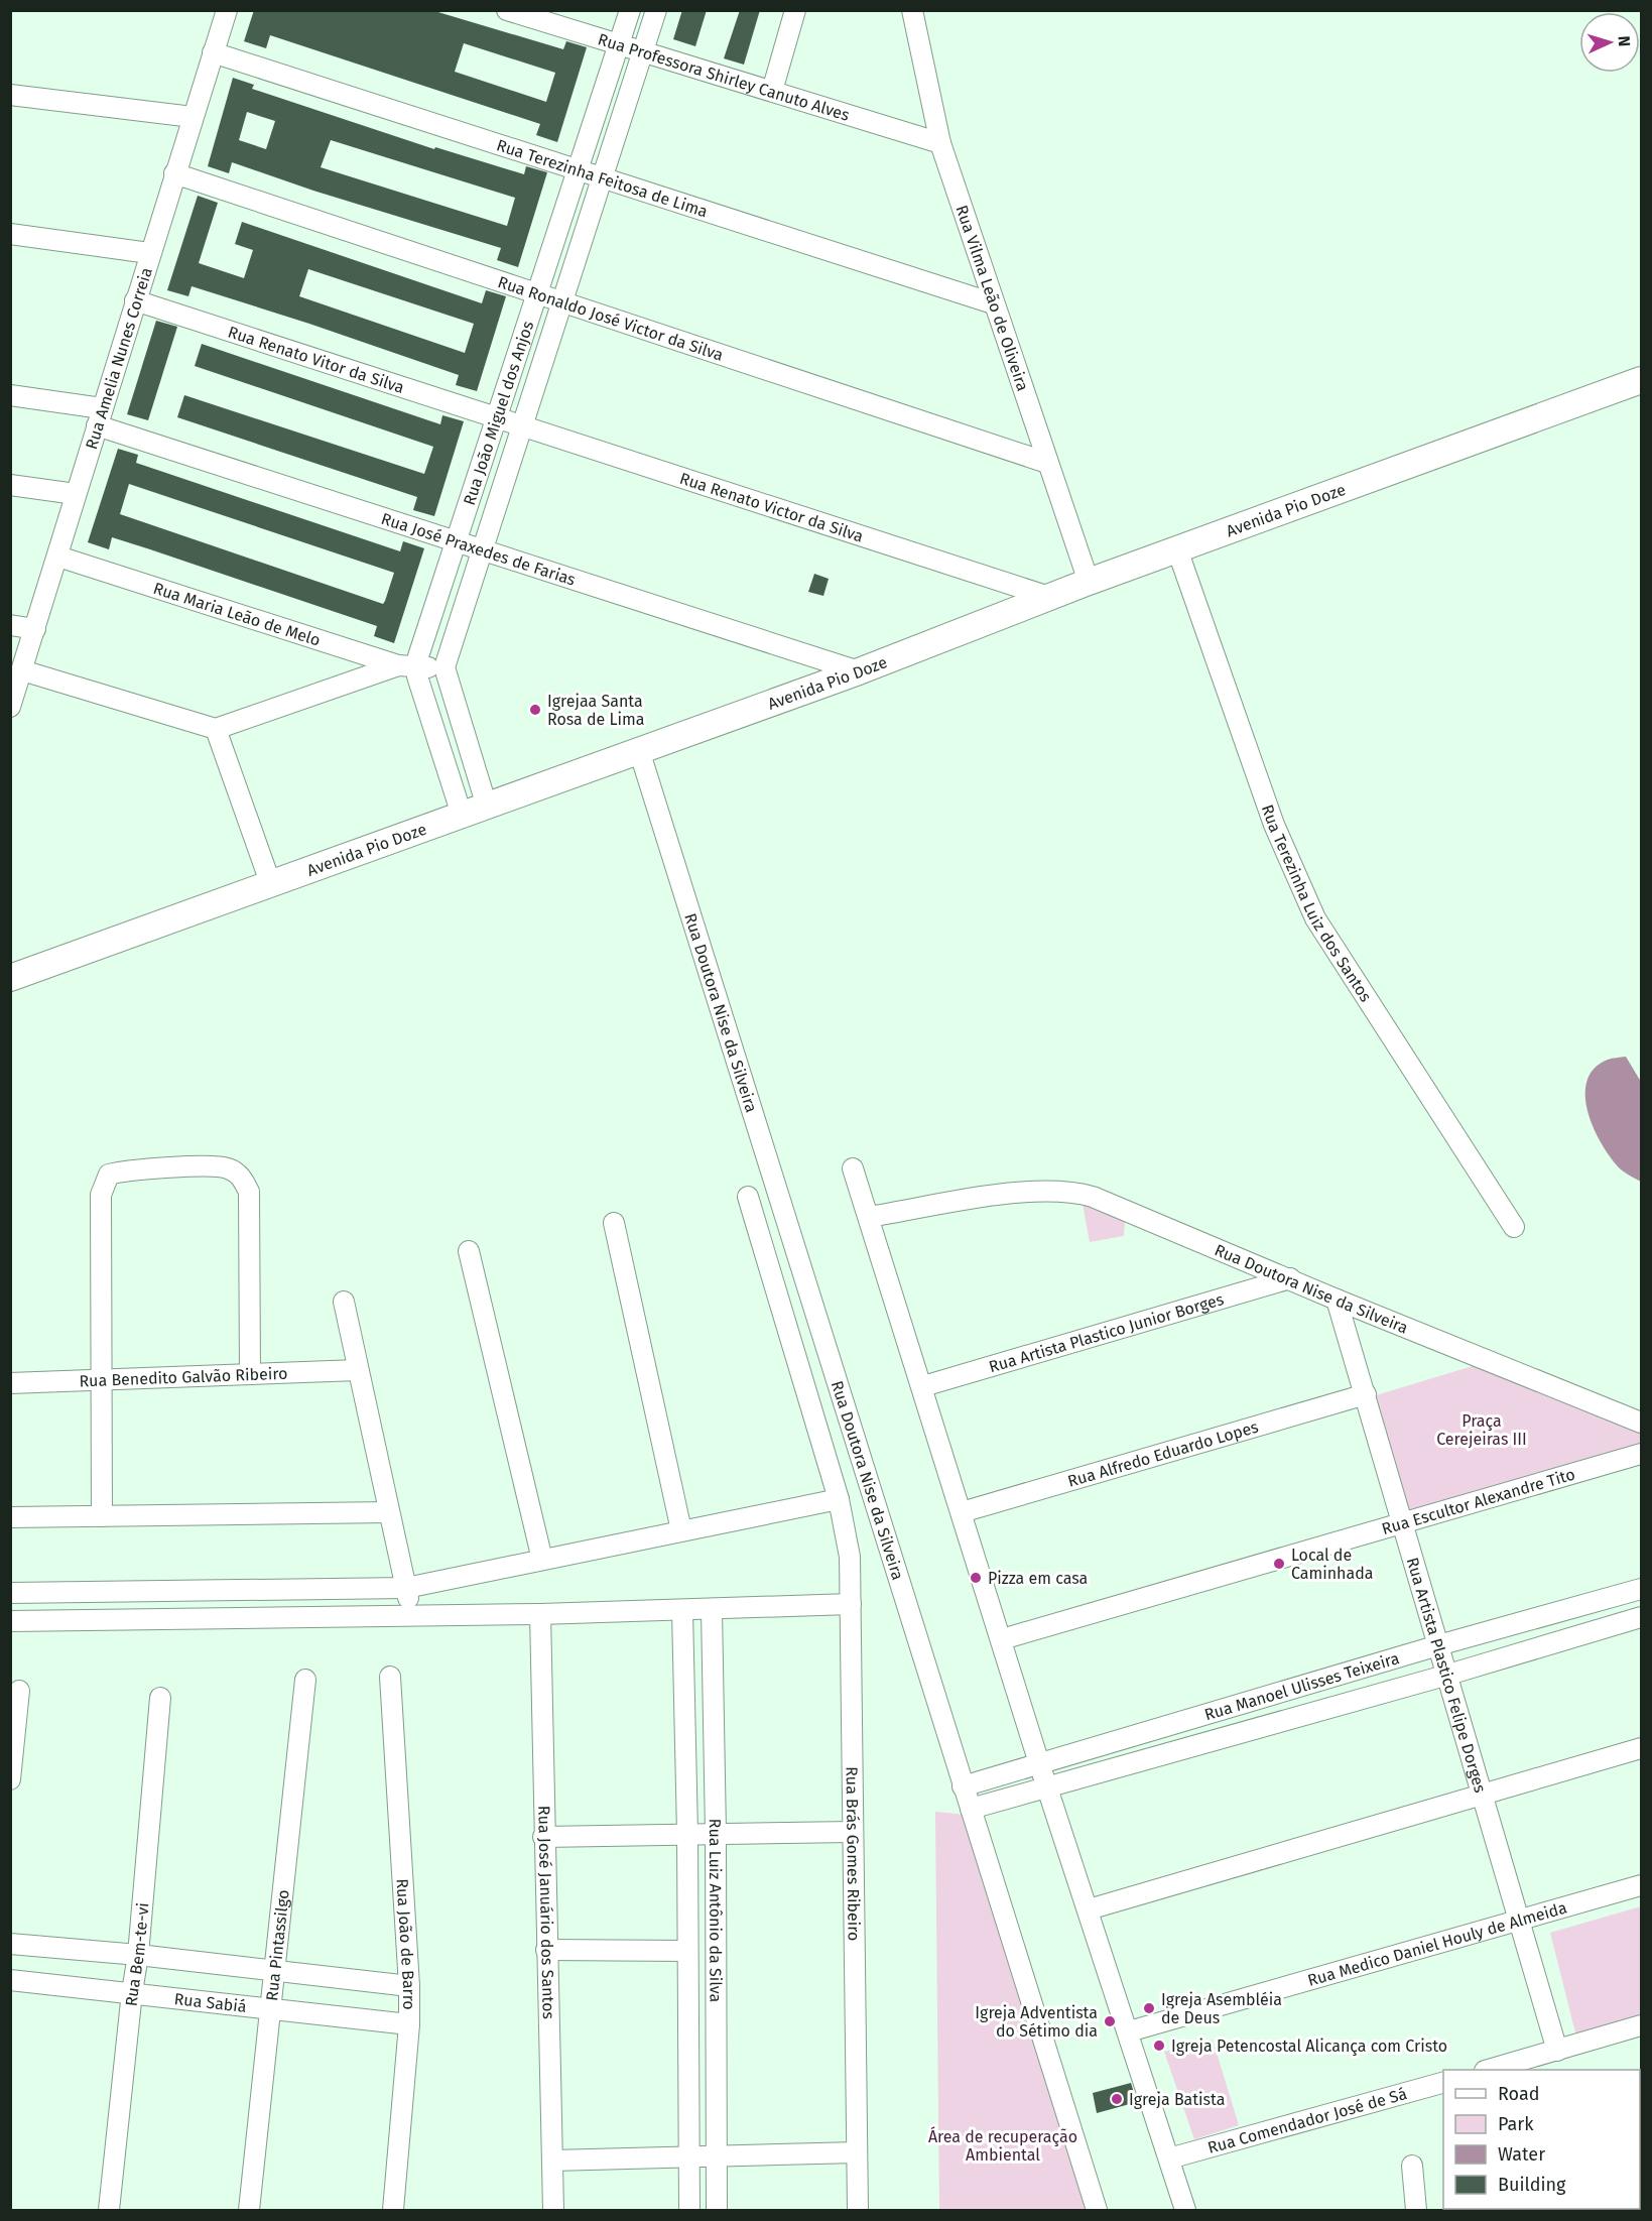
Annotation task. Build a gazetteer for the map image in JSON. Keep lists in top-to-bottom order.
{
  "streets": {
    "street": [
      "Rua Professora Shirley Canuto Alves",
      "Rua Terezinha Feitosa de Lima",
      "Rua Vilma Leão de Oliveira",
      "Rua Ronaldo José Victor da Silva",
      "Rua Amelia Nunes Correia",
      "Rua Renato Vitor da Silva",
      "Rua João Miguel dos Anjos",
      "Rua Renato Victor da Silva",
      "Avenida Pio Doze",
      "Rua José Praxedes de Farias",
      "Rua Maria Leão de Melo",
      "Rua Terezinha Luiz dos Santos",
      "Rua Doutora Nise da Silveira",
      "Rua Artista Plastico Junior Borges",
      "Rua Benedito Galvão Ribeiro",
      "Rua Alfredo Eduardo Lopes",
      "Rua Escultor Alexandre Tito",
      "Rua Artista Plastico Felipe Dorges",
      "Rua Manoel Ulisses Teixeira",
      "Rua Brás Gomes Ribeiro",
      "Rua Luiz Antônio da Silva",
      "Rua José Januário dos Santos",
      "Rua João de Barro",
      "Rua Medico Daniel Houly de Almeida",
      "Rua Pintassilgo",
      "Rua Bem-te-vi",
      "Rua Sabiá",
      "Rua Comendador José de Sá"
    ]
  },
  "crossings": [
    ["Rua Professora Shirley Canuto Alves", "Rua Vilma Leão de Oliveira"],
    ["Rua Professora Shirley Canuto Alves", "Rua João Miguel dos Anjos"],
    ["Rua Terezinha Feitosa de Lima", "Rua Vilma Leão de Oliveira"],
    ["Rua Terezinha Feitosa de Lima", "Rua Amelia Nunes Correia"],
    ["Rua Terezinha Feitosa de Lima", "Rua João Miguel dos Anjos"],
    ["Rua Vilma Leão de Oliveira", "Rua Ronaldo José Victor da Silva"],
    ["Rua Vilma Leão de Oliveira", "Avenida Pio Doze"],
    ["Rua Ronaldo José Victor da Silva", "Rua Amelia Nunes Correia"],
    ["Rua Ronaldo José Victor da Silva", "Rua João Miguel dos Anjos"],
    ["Rua Amelia Nunes Correia", "Rua Renato Vitor da Silva"],
    ["Rua Amelia Nunes Correia", "Rua José Praxedes de Farias"],
    ["Rua Amelia Nunes Correia", "Rua Maria Leão de Melo"],
    ["Rua Renato Vitor da Silva", "Rua João Miguel dos Anjos"],
    ["Rua Renato Vitor da Silva", "Rua Renato Victor da Silva"],
    ["Rua João Miguel dos Anjos", "Rua Renato Victor da Silva"],
    ["Rua João Miguel dos Anjos", "Rua José Praxedes de Farias"],
    ["Rua João Miguel dos Anjos", "Rua Maria Leão de Melo"],
    ["Rua Renato Victor da Silva", "Avenida Pio Doze"],
    ["Avenida Pio Doze", "Rua José Praxedes de Farias"],
    ["Avenida Pio Doze", "Rua Terezinha Luiz dos Santos"],
    ["Avenida Pio Doze", "Rua Doutora Nise da Silveira"],
    ["Rua Doutora Nise da Silveira", "Rua Artista Plastico Junior Borges"],
    ["Rua Doutora Nise da Silveira", "Rua Artista Plastico Felipe Dorges"],
    ["Rua Doutora Nise da Silveira", "Rua Manoel Ulisses Teixeira"],
    ["Rua Alfredo Eduardo Lopes", "Rua Artista Plastico Felipe Dorges"],
    ["Rua Escultor Alexandre Tito", "Rua Artista Plastico Felipe Dorges"],
    ["Rua Artista Plastico Felipe Dorges", "Rua Manoel Ulisses Teixeira"],
    ["Rua Artista Plastico Felipe Dorges", "Rua Medico Daniel Houly de Almeida"],
    ["Rua João de Barro", "Rua Sabiá"],
    ["Rua Pintassilgo", "Rua Sabiá"],
    ["Rua Bem-te-vi", "Rua Sabiá"]
  ],
  "parks": ["Praça Cerejeiras III", "Área de recuperação Ambiental"],
  "places": [
    "Igrejaa Santa Rosa de Lima",
    "Local de Caminhada",
    "Pizza em casa",
    "Igreja Asembléia de Deus",
    "Igreja Adventista do Sétimo dia",
    "Igreja Petencostal Alicança com Cristo",
    "Igreja Batista"
  ],
  "legend": [
    "Road",
    "Park",
    "Water",
    "Building"
  ],
  "north": "right"
}
